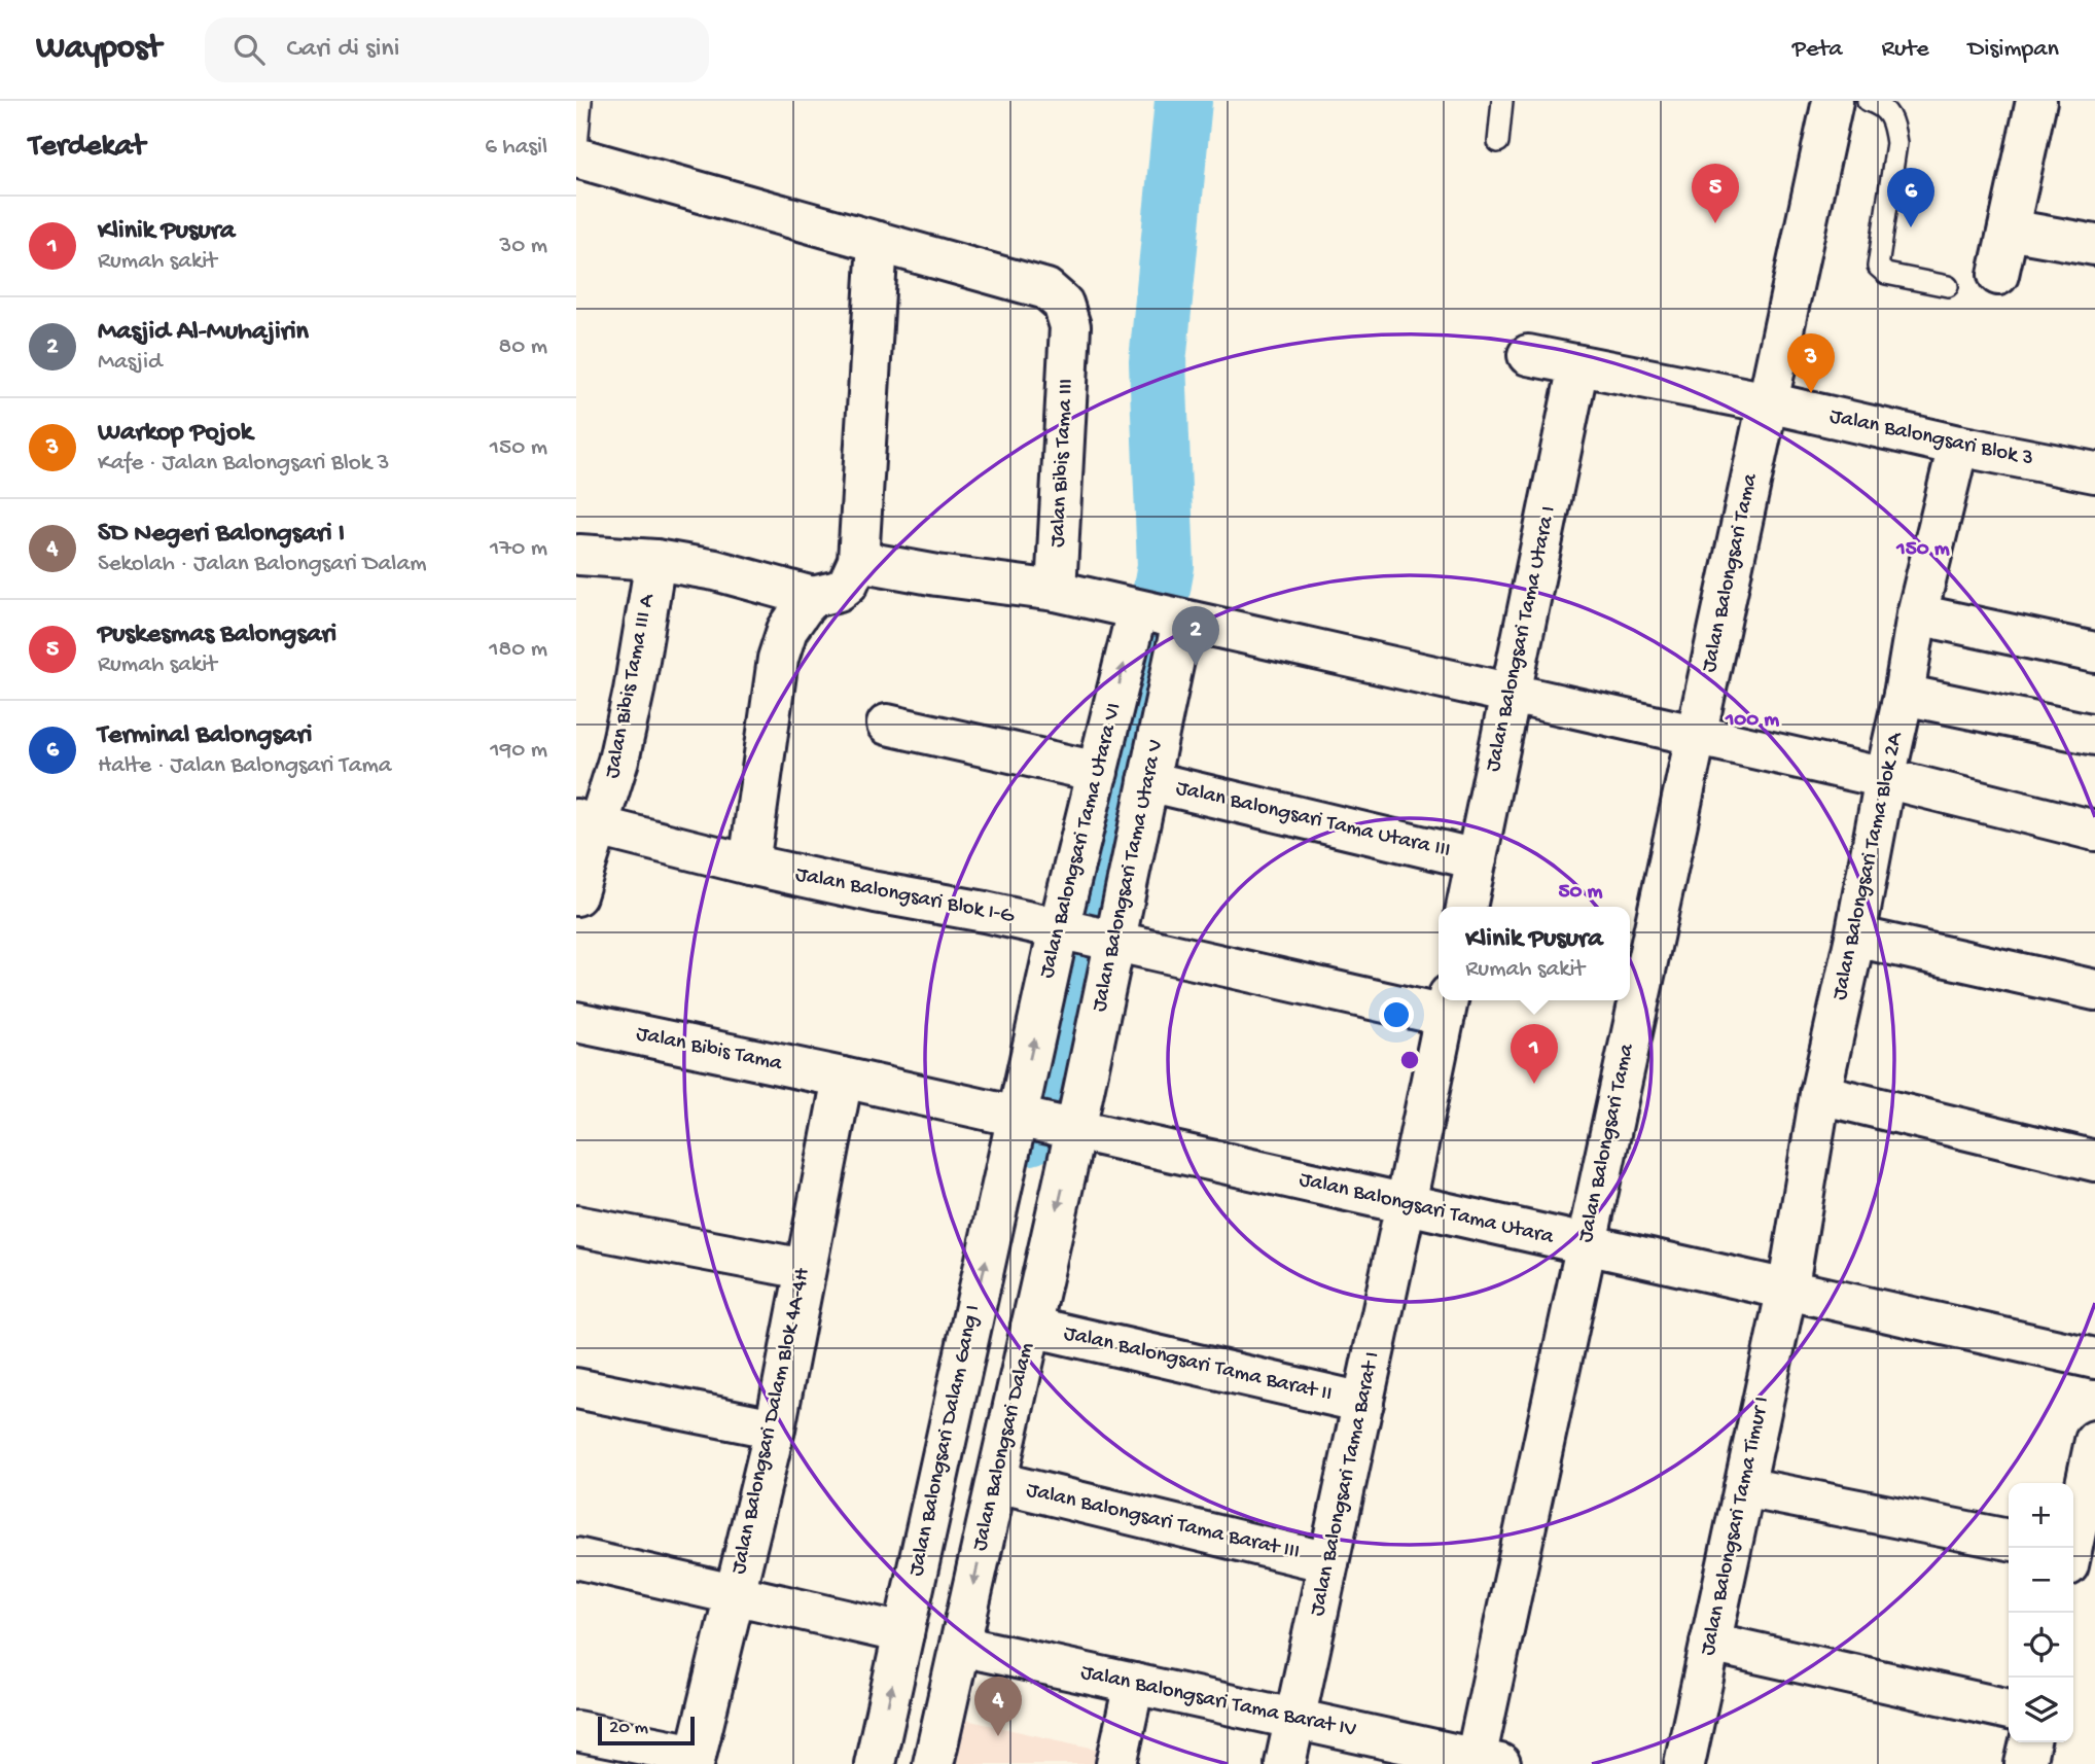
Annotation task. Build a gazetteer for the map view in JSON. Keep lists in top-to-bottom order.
{
  "streets": {
    "street": [
      "Jalan Balongsari Blok 3",
      "Jalan Bibis Tama III",
      "Jalan Balongsari Tama",
      "Jalan Balongsari Tama Utara I",
      "Jalan Bibis Tama III A",
      "Jalan Balongsari Tama Utara III",
      "Jalan Balongsari Tama Utara VI",
      "Jalan Balongsari Tama Blok 2A",
      "Jalan Balongsari Tama Utara V",
      "Jalan Balongsari Blok I-G",
      "Jalan Bibis Tama",
      "Jalan Balongsari Tama Utara",
      "Jalan Balongsari Tama Barat II",
      "Jalan Balongsari Dalam Blok 4A-4H",
      "Jalan Balongsari Dalam Gang I",
      "Jalan Balongsari Dalam",
      "Jalan Balongsari Tama Barat I",
      "Jalan Balongsari Tama Barat III",
      "Jalan Balongsari Tama Timur I",
      "Jalan Balongsari Tama Barat IV"
    ]
  },
  "crossings": [
    ["Jalan Balongsari Blok 3", "Jalan Balongsari Tama"],
    ["Jalan Balongsari Blok 3", "Jalan Balongsari Tama Blok 2A"],
    ["Jalan Balongsari Tama", "Jalan Balongsari Tama Utara"],
    ["Jalan Balongsari Tama", "Jalan Balongsari Tama Barat IV"],
    ["Jalan Balongsari Tama Utara I", "Jalan Balongsari Tama Utara III"],
    ["Jalan Bibis Tama III A", "Jalan Balongsari Blok I-G"],
    ["Jalan Balongsari Tama Utara III", "Jalan Balongsari Tama Utara V"],
    ["Jalan Balongsari Tama Utara VI", "Jalan Balongsari Tama Utara V"],
    ["Jalan Balongsari Tama Utara VI", "Jalan Balongsari Blok I-G"],
    ["Jalan Balongsari Tama Utara VI", "Jalan Balongsari Tama Utara"],
    ["Jalan Balongsari Tama Utara VI", "Jalan Balongsari Dalam Gang I"],
    ["Jalan Balongsari Tama Blok 2A", "Jalan Balongsari Tama Utara"],
    ["Jalan Balongsari Tama Blok 2A", "Jalan Balongsari Tama Timur I"],
    ["Jalan Balongsari Tama Utara V", "Jalan Balongsari Blok I-G"],
    ["Jalan Balongsari Tama Utara V", "Jalan Balongsari Tama Utara"],
    ["Jalan Balongsari Tama Utara V", "Jalan Balongsari Dalam"],
    ["Jalan Bibis Tama", "Jalan Balongsari Tama Utara"],
    ["Jalan Bibis Tama", "Jalan Balongsari Dalam Blok 4A-4H"],
    ["Jalan Balongsari Tama Utara", "Jalan Balongsari Dalam Blok 4A-4H"],
    ["Jalan Balongsari Tama Utara", "Jalan Balongsari Dalam Gang I"],
    ["Jalan Balongsari Tama Utara", "Jalan Balongsari Dalam"],
    ["Jalan Balongsari Tama Utara", "Jalan Balongsari Tama Barat I"],
    ["Jalan Balongsari Tama Utara", "Jalan Balongsari Tama Timur I"],
    ["Jalan Balongsari Tama Barat II", "Jalan Balongsari Dalam"],
    ["Jalan Balongsari Tama Barat II", "Jalan Balongsari Tama Barat I"],
    ["Jalan Balongsari Dalam", "Jalan Balongsari Tama Barat III"],
    ["Jalan Balongsari Dalam", "Jalan Balongsari Tama Barat IV"],
    ["Jalan Balongsari Tama Barat I", "Jalan Balongsari Tama Barat III"],
    ["Jalan Balongsari Tama Barat I", "Jalan Balongsari Tama Barat IV"]
  ],
  "one_way": ["Jalan Balongsari Dalam Gang I", "Jalan Balongsari Dalam"],
  "scale_bar": "20 m",
  "page": {
    "header": "Waypost",
    "search": "Cari di sini",
    "nav": ["Peta", "Rute", "Disimpan"],
    "heading": ["Terdekat", "6 hasil"],
    "pins": [
      "5",
      "6",
      "3",
      "2",
      "1",
      "4"
    ],
    "list": [
      {
        "mark": "1",
        "name": "Klinik Pusura",
        "note": "Rumah sakit",
        "value": "30 m"
      },
      {
        "mark": "2",
        "name": "Masjid Al-Muhajirin",
        "note": "Masjid",
        "value": "80 m"
      },
      {
        "mark": "3",
        "name": "Warkop Pojok",
        "note": "Kafe · Jalan Balongsari Blok 3",
        "value": "150 m"
      },
      {
        "mark": "4",
        "name": "SD Negeri Balongsari I",
        "note": "Sekolah · Jalan Balongsari Dalam",
        "value": "170 m"
      },
      {
        "mark": "5",
        "name": "Puskesmas Balongsari",
        "note": "Rumah sakit",
        "value": "180 m"
      },
      {
        "mark": "6",
        "name": "Terminal Balongsari",
        "note": "Halte · Jalan Balongsari Tama",
        "value": "190 m"
      }
    ],
    "popup": ["Klinik Pusura", "Rumah sakit"],
    "map_buttons": ["+", "−"],
    "scale": "20 m"
  },
  "rings": ["150 m", "100 m", "50 m"]
}
